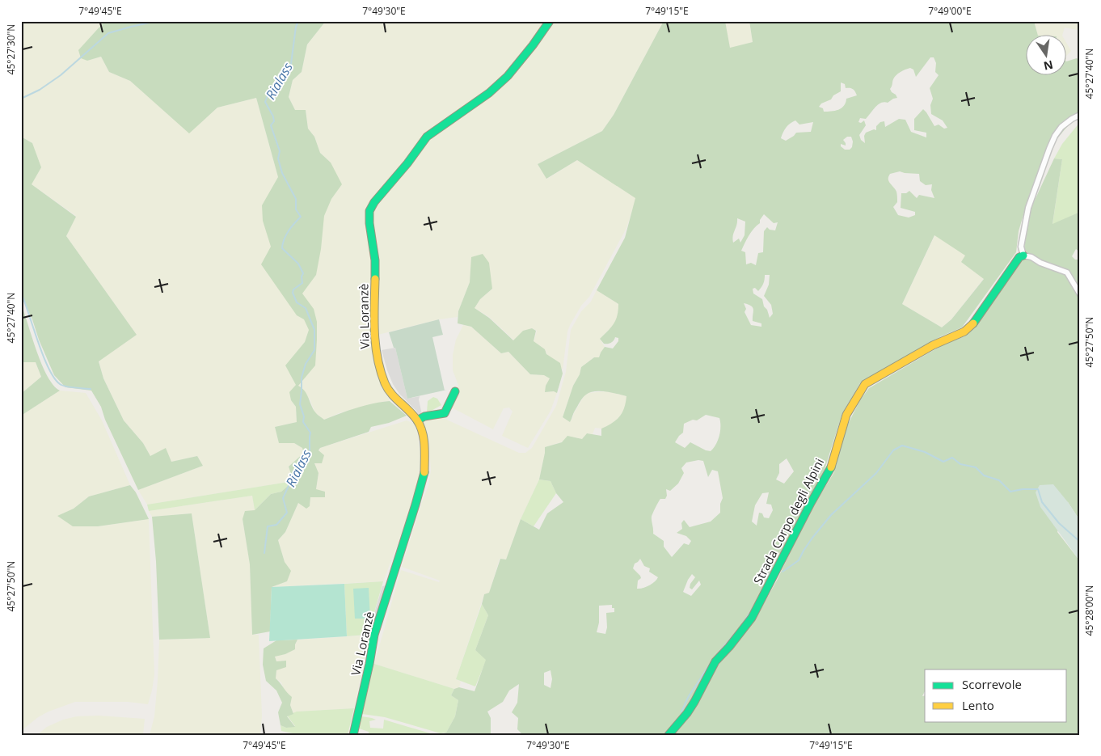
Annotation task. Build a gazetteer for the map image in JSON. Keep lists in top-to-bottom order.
{
  "streets": {
    "street": ["Via Loranzè", "Strada Corpo degli Alpini"]
  },
  "water": ["Rialass"],
  "legend": ["Scorrevole", "Lento"],
  "north": "bottom",
  "coordinates": [
    "7°49'45\"E",
    "7°49'30\"E",
    "7°49'15\"E",
    "7°49'00\"E",
    "45°27'30\"N",
    "45°27'40\"N",
    "45°27'50\"N",
    "45°28'00\"N"
  ]
}
